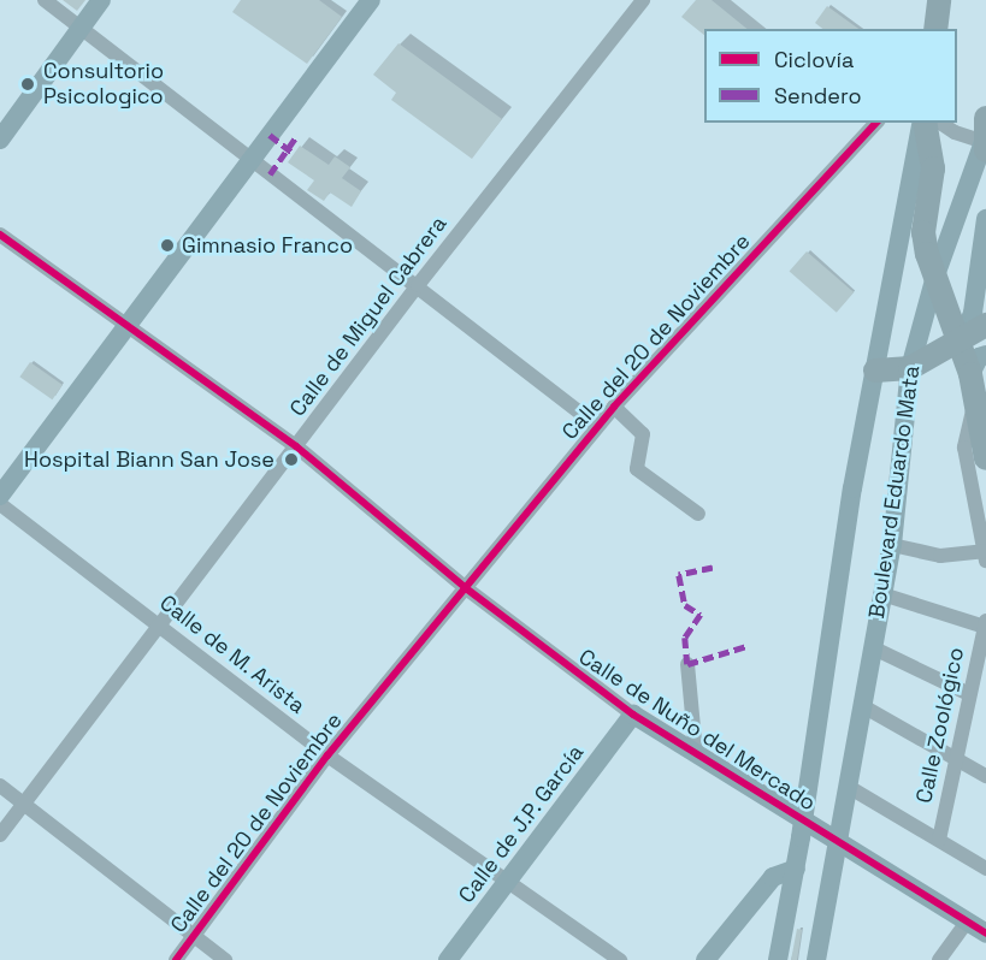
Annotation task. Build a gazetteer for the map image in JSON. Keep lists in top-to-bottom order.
{
  "streets": {
    "main road": ["Boulevard Eduardo Mata"],
    "street": [
      "Calle de Miguel Cabrera",
      "Calle del 20 de Noviembre",
      "Calle de M. Arista",
      "Calle Zoológico",
      "Calle de Nuño del Mercado",
      "Calle de J.P. García"
    ]
  },
  "crossings": [
    ["Calle de Miguel Cabrera", "Calle de M. Arista"],
    ["Calle de Miguel Cabrera", "Calle de Nuño del Mercado"],
    ["Calle del 20 de Noviembre", "Calle de M. Arista"],
    ["Calle del 20 de Noviembre", "Calle de Nuño del Mercado"],
    ["Boulevard Eduardo Mata", "Calle de Nuño del Mercado"],
    ["Calle de M. Arista", "Calle de J.P. García"],
    ["Calle de Nuño del Mercado", "Calle de J.P. García"]
  ],
  "places": ["Consultorio Psicologico", "Gimnasio Franco", "Hospital Biann San Jose"],
  "legend": ["Ciclovía", "Sendero"]
}
